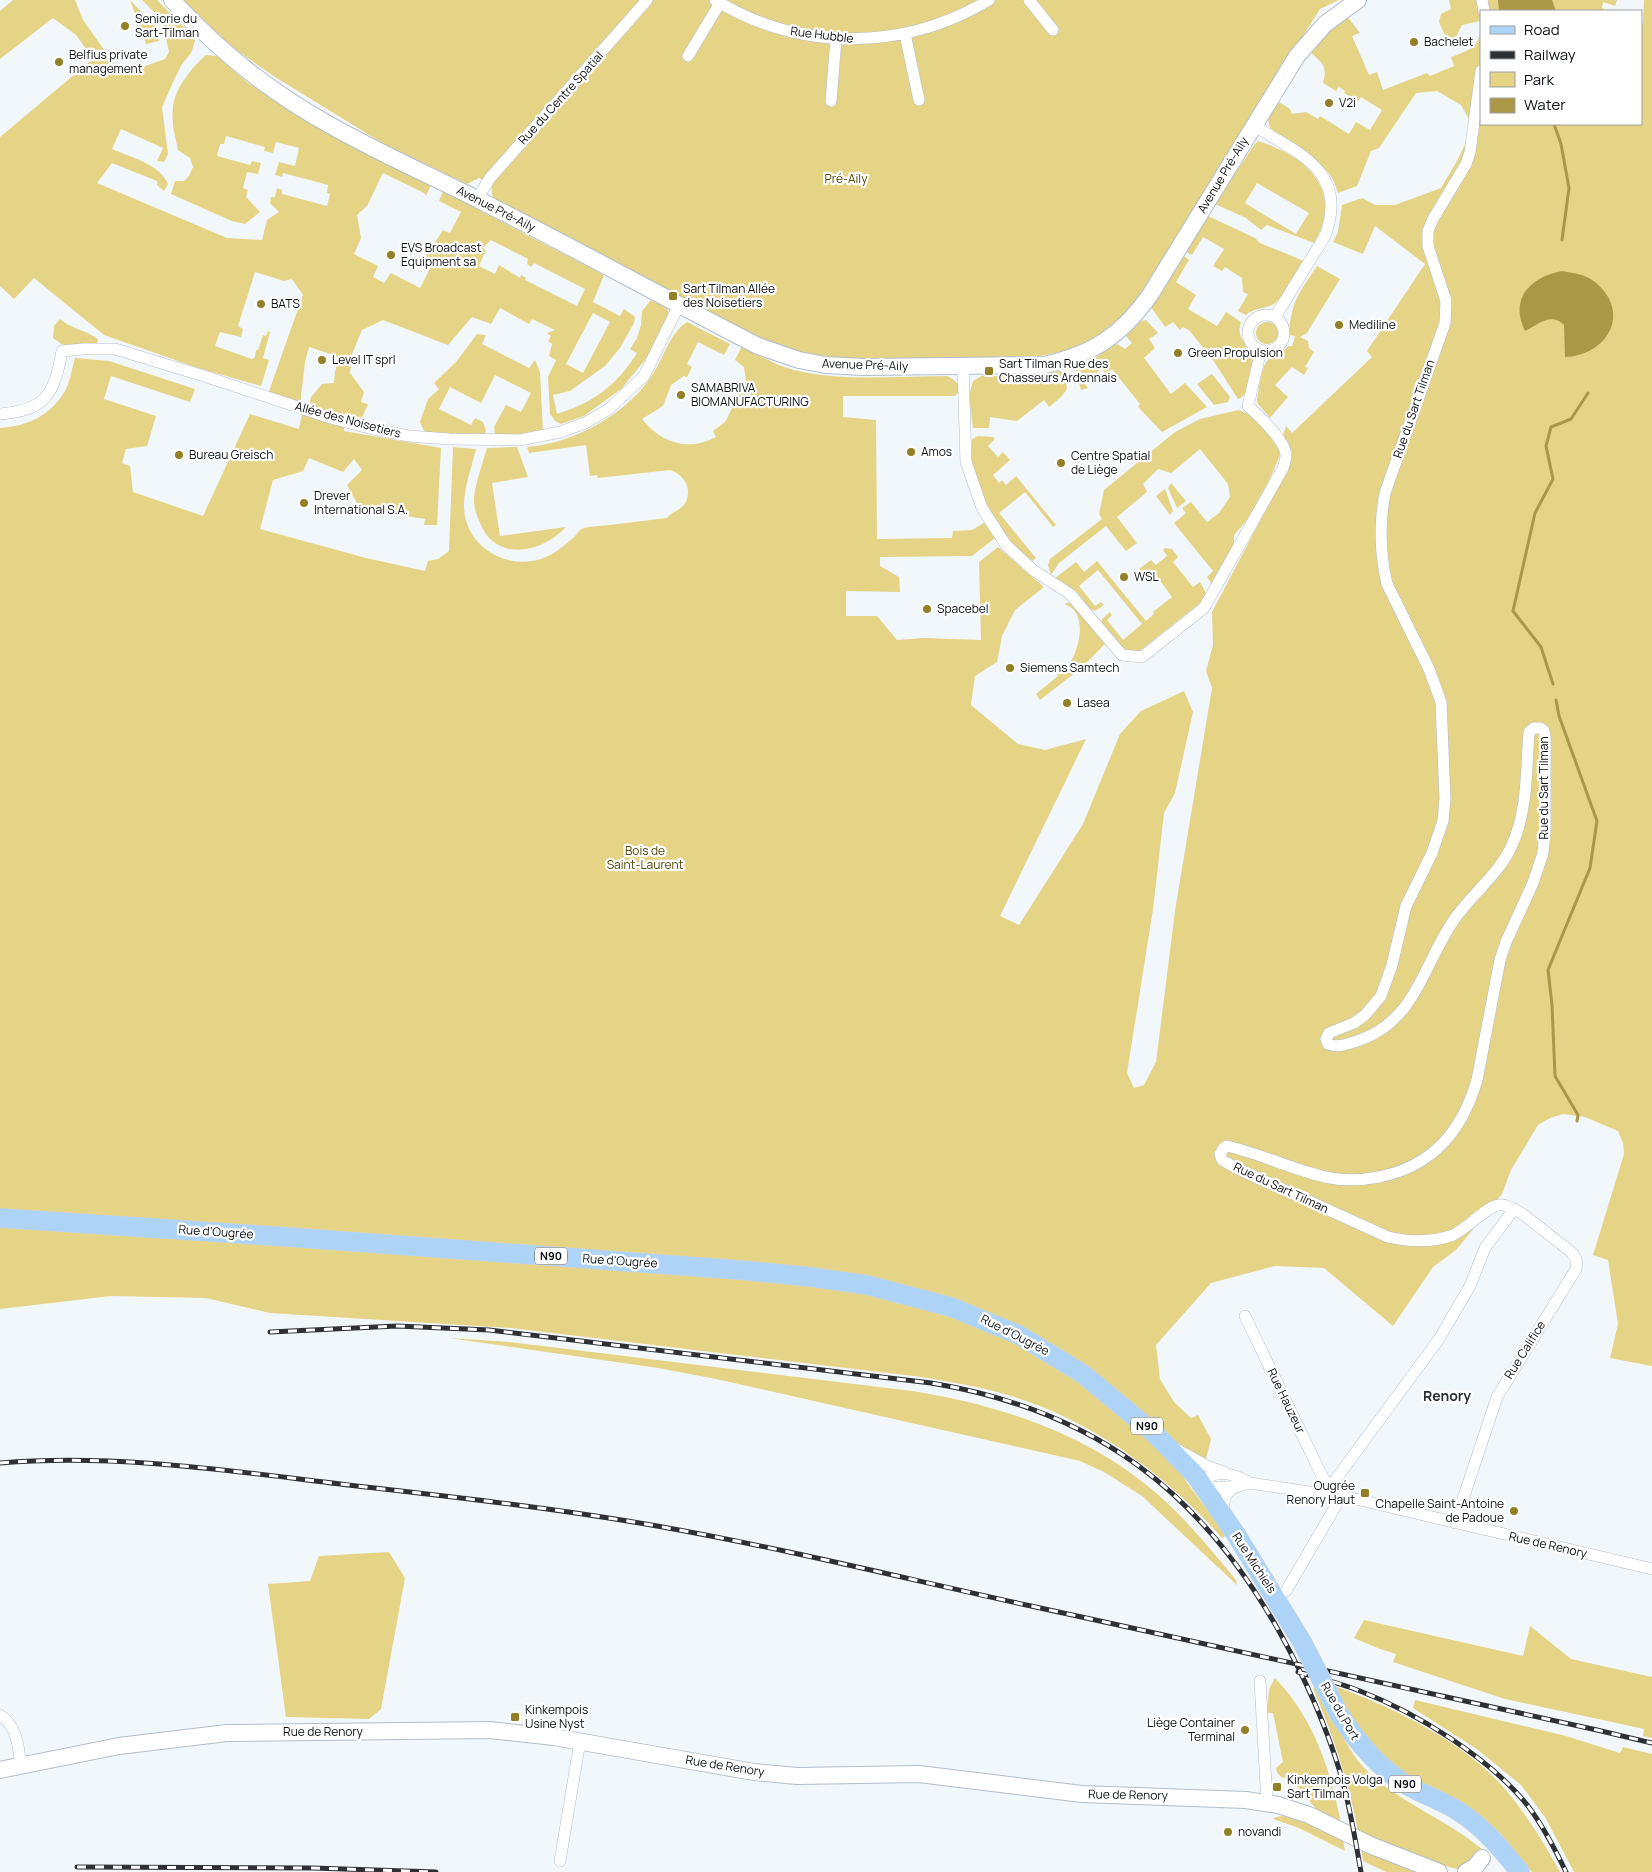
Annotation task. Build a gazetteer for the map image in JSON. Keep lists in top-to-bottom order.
{
  "streets": {
    "main road": [
      "Rue d'Ougrée",
      "N90",
      "Rue Michiels",
      "Rue du Port"
    ],
    "street": [
      "Rue Hubble",
      "Rue du Centre Spatial",
      "Avenue Pré-Aily",
      "Rue du Sart Tilman",
      "Allée des Noisetiers",
      "Rue Califice",
      "Rue Hauzeur",
      "Rue de Renory"
    ]
  },
  "crossings": [
    ["Rue du Centre Spatial", "Avenue Pré-Aily"],
    ["Avenue Pré-Aily", "Allée des Noisetiers"],
    ["Rue du Sart Tilman", "Rue Califice"],
    ["Rue d'Ougrée", "Rue Hauzeur"],
    ["Rue d'Ougrée", "Rue de Renory"],
    ["Rue d'Ougrée", "Rue Michiels"],
    ["Rue Califice", "Rue de Renory"],
    ["Rue Michiels", "Rue du Port"]
  ],
  "districts": ["Renory"],
  "parks": ["Pré-Aily", "Bois de Saint-Laurent"],
  "places": {
    "other": [
      "Seniorie du Sart-Tilman",
      "Bachelet",
      "Belfius private management",
      "V2i",
      "EVS Broadcast Equipment sa",
      "BATS",
      "Mediline",
      "Green Propulsion",
      "Level IT sprl",
      "SAMABRIVA BIOMANUFACTURING",
      "Amos",
      "Bureau Greisch",
      "Centre Spatial de Liège",
      "Drever International S.A.",
      "WSL",
      "Spacebel",
      "Siemens Samtech",
      "Lasea",
      "Chapelle Saint-Antoine de Padoue",
      "Liège Container Terminal",
      "novandi"
    ],
    "transit": [
      "Sart Tilman Allée des Noisetiers",
      "Sart Tilman Rue des Chasseurs Ardennais",
      "Ougrée Renory Haut",
      "Kinkempois Usine Nyst",
      "Kinkempois Volga Sart Tilman"
    ]
  },
  "legend": [
    "Road",
    "Railway",
    "Park",
    "Water"
  ]
}
